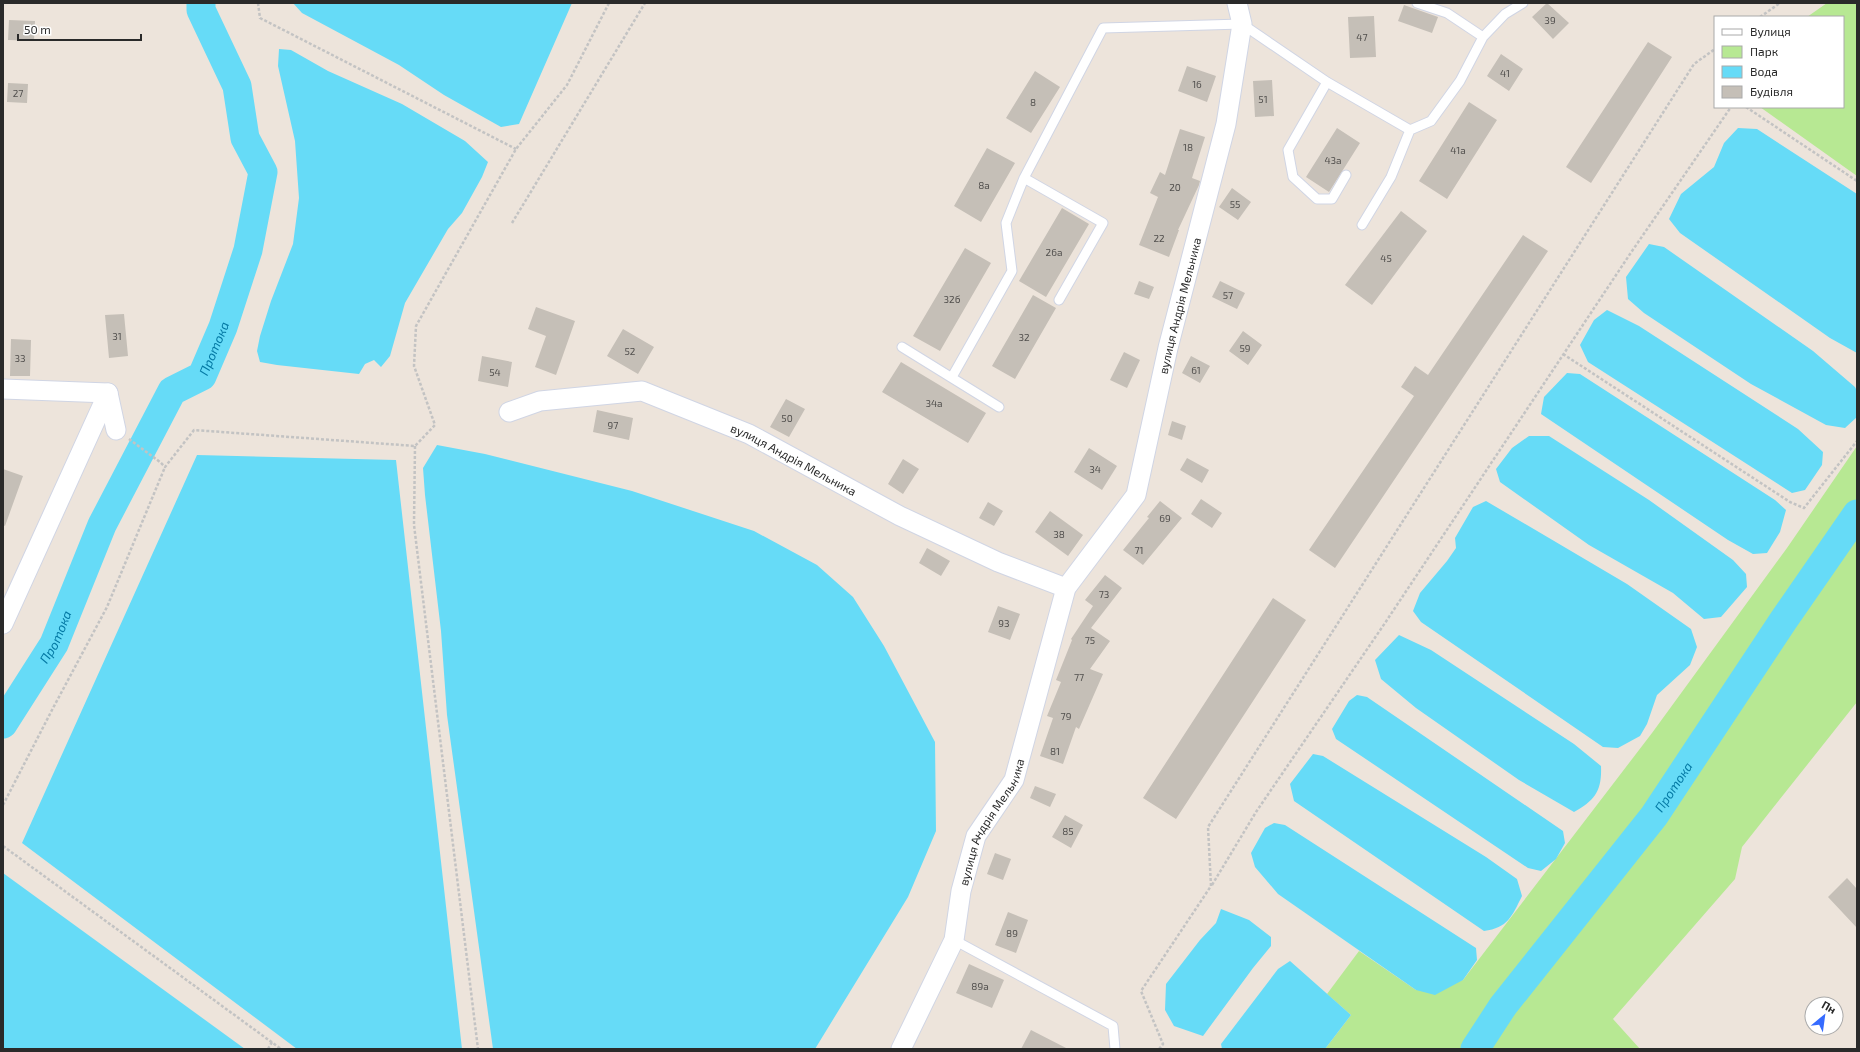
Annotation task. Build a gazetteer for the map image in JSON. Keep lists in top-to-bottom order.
{
  "streets": {
    "street": ["вулиця Андрія Мельника"]
  },
  "water": ["Протока"],
  "house_numbers": [
    "39",
    "47",
    "41",
    "16",
    "27",
    "51",
    "8",
    "18",
    "41а",
    "43а",
    "8а",
    "20",
    "55",
    "22",
    "26а",
    "45",
    "57",
    "32б",
    "31",
    "32",
    "59",
    "52",
    "33",
    "61",
    "54",
    "34а",
    "50",
    "97",
    "34",
    "69",
    "38",
    "71",
    "73",
    "93",
    "75",
    "77",
    "79",
    "81",
    "85",
    "89",
    "89а"
  ],
  "legend": [
    "Вулиця",
    "Парк",
    "Вода",
    "Будівля"
  ],
  "scale_bar": "50 m",
  "north": "top right"
}
